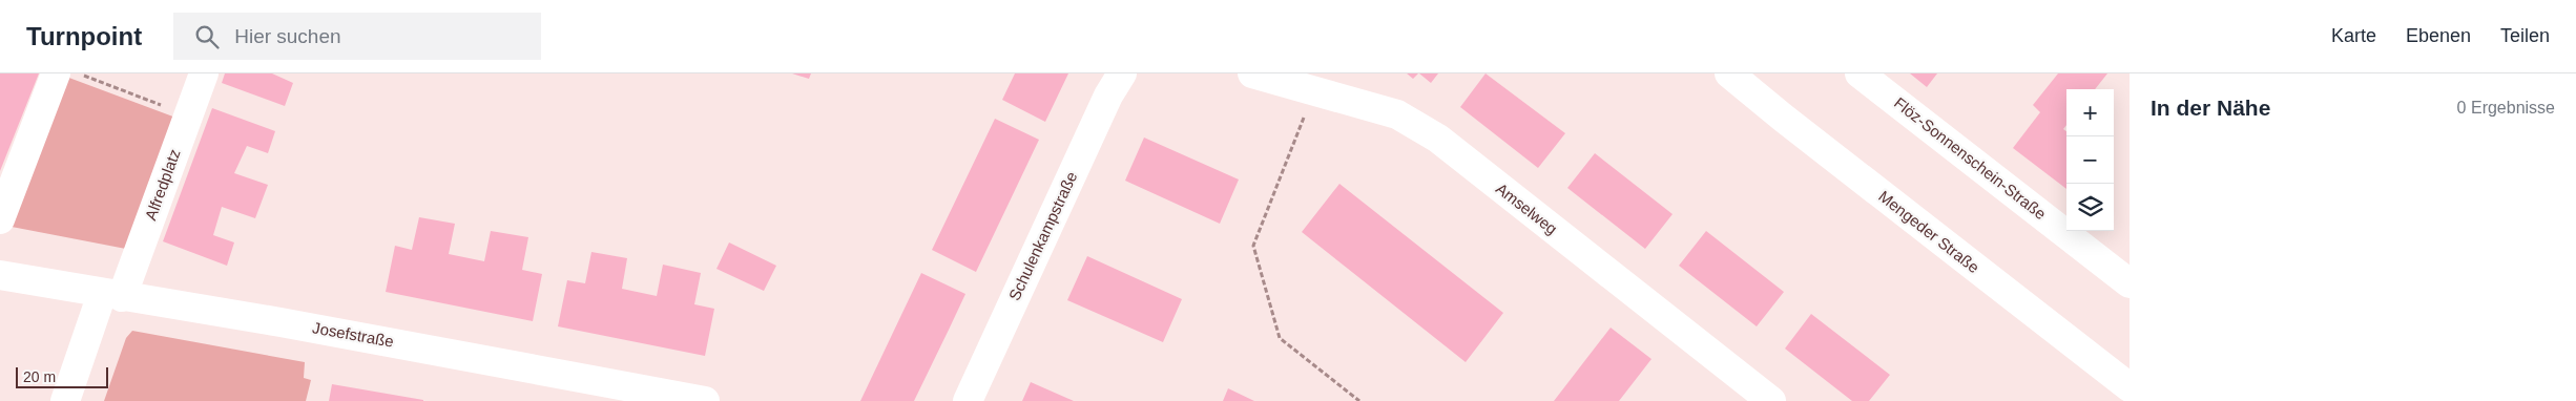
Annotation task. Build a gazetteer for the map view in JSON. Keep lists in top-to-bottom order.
{
  "streets": {
    "street": [
      "Flöz-Sonnenschein-Straße",
      "Alfredplatz",
      "Amselweg",
      "Mengeder Straße",
      "Schulenkampstraße",
      "Josefstraße"
    ]
  },
  "crossings": [
    ["Alfredplatz", "Josefstraße"]
  ],
  "scale_bar": "20 m",
  "page": {
    "header": "Turnpoint",
    "search": "Hier suchen",
    "nav": ["Karte", "Ebenen", "Teilen"],
    "heading": ["In der Nähe", "0 Ergebnisse"],
    "map_buttons": ["+", "−"],
    "scale": "20 m"
  }
}
